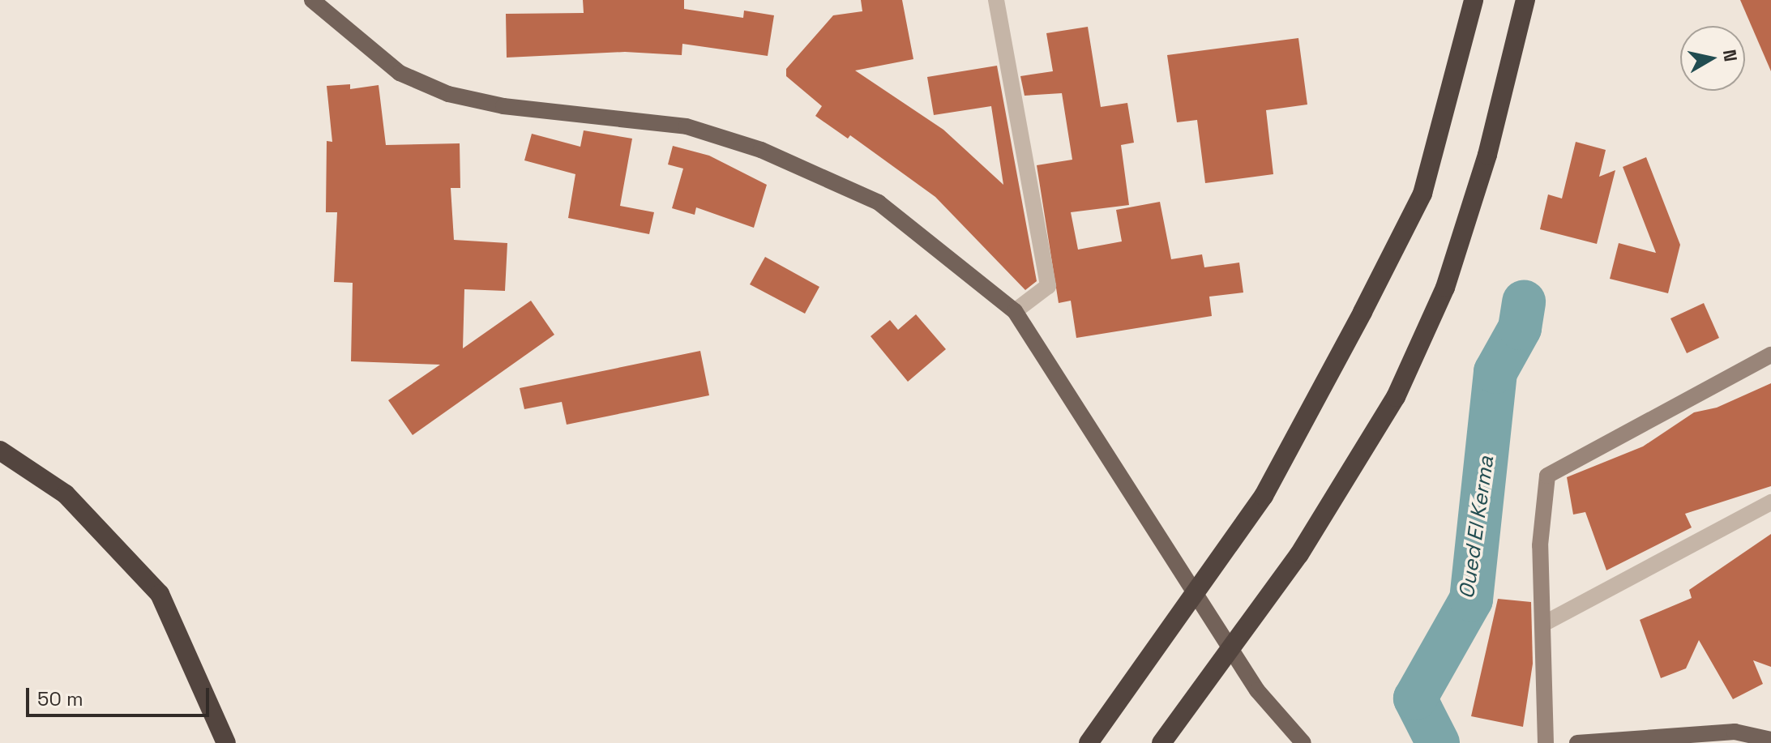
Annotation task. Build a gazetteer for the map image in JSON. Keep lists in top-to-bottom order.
{
  "water": ["Oued El Kerma"],
  "scale_bar": "50 m",
  "north": "right"
}
